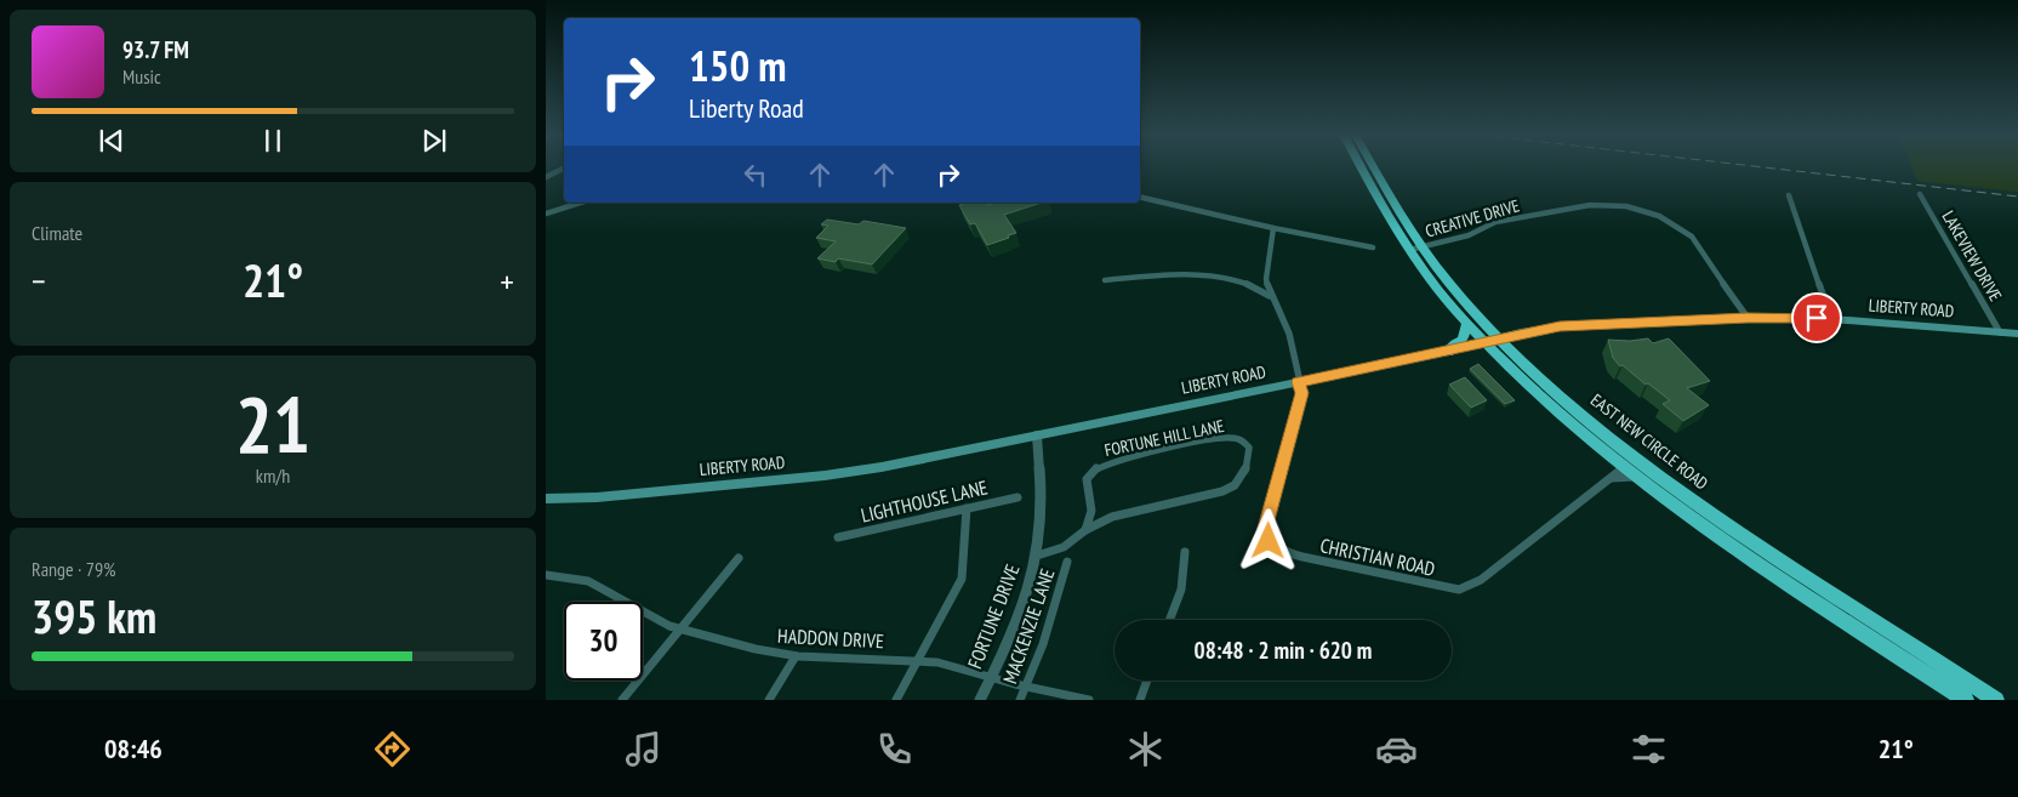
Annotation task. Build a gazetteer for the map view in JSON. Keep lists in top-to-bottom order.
{
  "streets": {
    "highway": ["EAST NEW CIRCLE ROAD"],
    "main road": ["LIBERTY ROAD"],
    "street": [
      "CREATIVE DRIVE",
      "LAKEVIEW DRIVE",
      "FORTUNE HILL LANE",
      "LIGHTHOUSE LANE",
      "CHRISTIAN ROAD",
      "FORTUNE DRIVE",
      "MACKENZIE LANE",
      "HADDON DRIVE"
    ]
  },
  "crossings": [
    ["CREATIVE DRIVE", "LIBERTY ROAD"],
    ["CREATIVE DRIVE", "EAST NEW CIRCLE ROAD"],
    ["LAKEVIEW DRIVE", "LIBERTY ROAD"],
    ["LIBERTY ROAD", "EAST NEW CIRCLE ROAD"],
    ["LIBERTY ROAD", "CHRISTIAN ROAD"],
    ["LIBERTY ROAD", "FORTUNE DRIVE"],
    ["FORTUNE HILL LANE", "FORTUNE DRIVE"],
    ["EAST NEW CIRCLE ROAD", "CHRISTIAN ROAD"],
    ["FORTUNE DRIVE", "HADDON DRIVE"],
    ["MACKENZIE LANE", "HADDON DRIVE"]
  ],
  "page": {
    "turn": ["150 m", "Liberty Road"],
    "song": ["93.7 FM", "Music"],
    "tile": [
      "Climate",
      ["21", "km/h"],
      ["Range · 79%", "395 km"]
    ],
    "heat": ["−", "21°", "+"],
    "limit": "30",
    "trip": "08:48 · 2 min · 620 m",
    "tabs": ["08:46", "21°"]
  }
}
